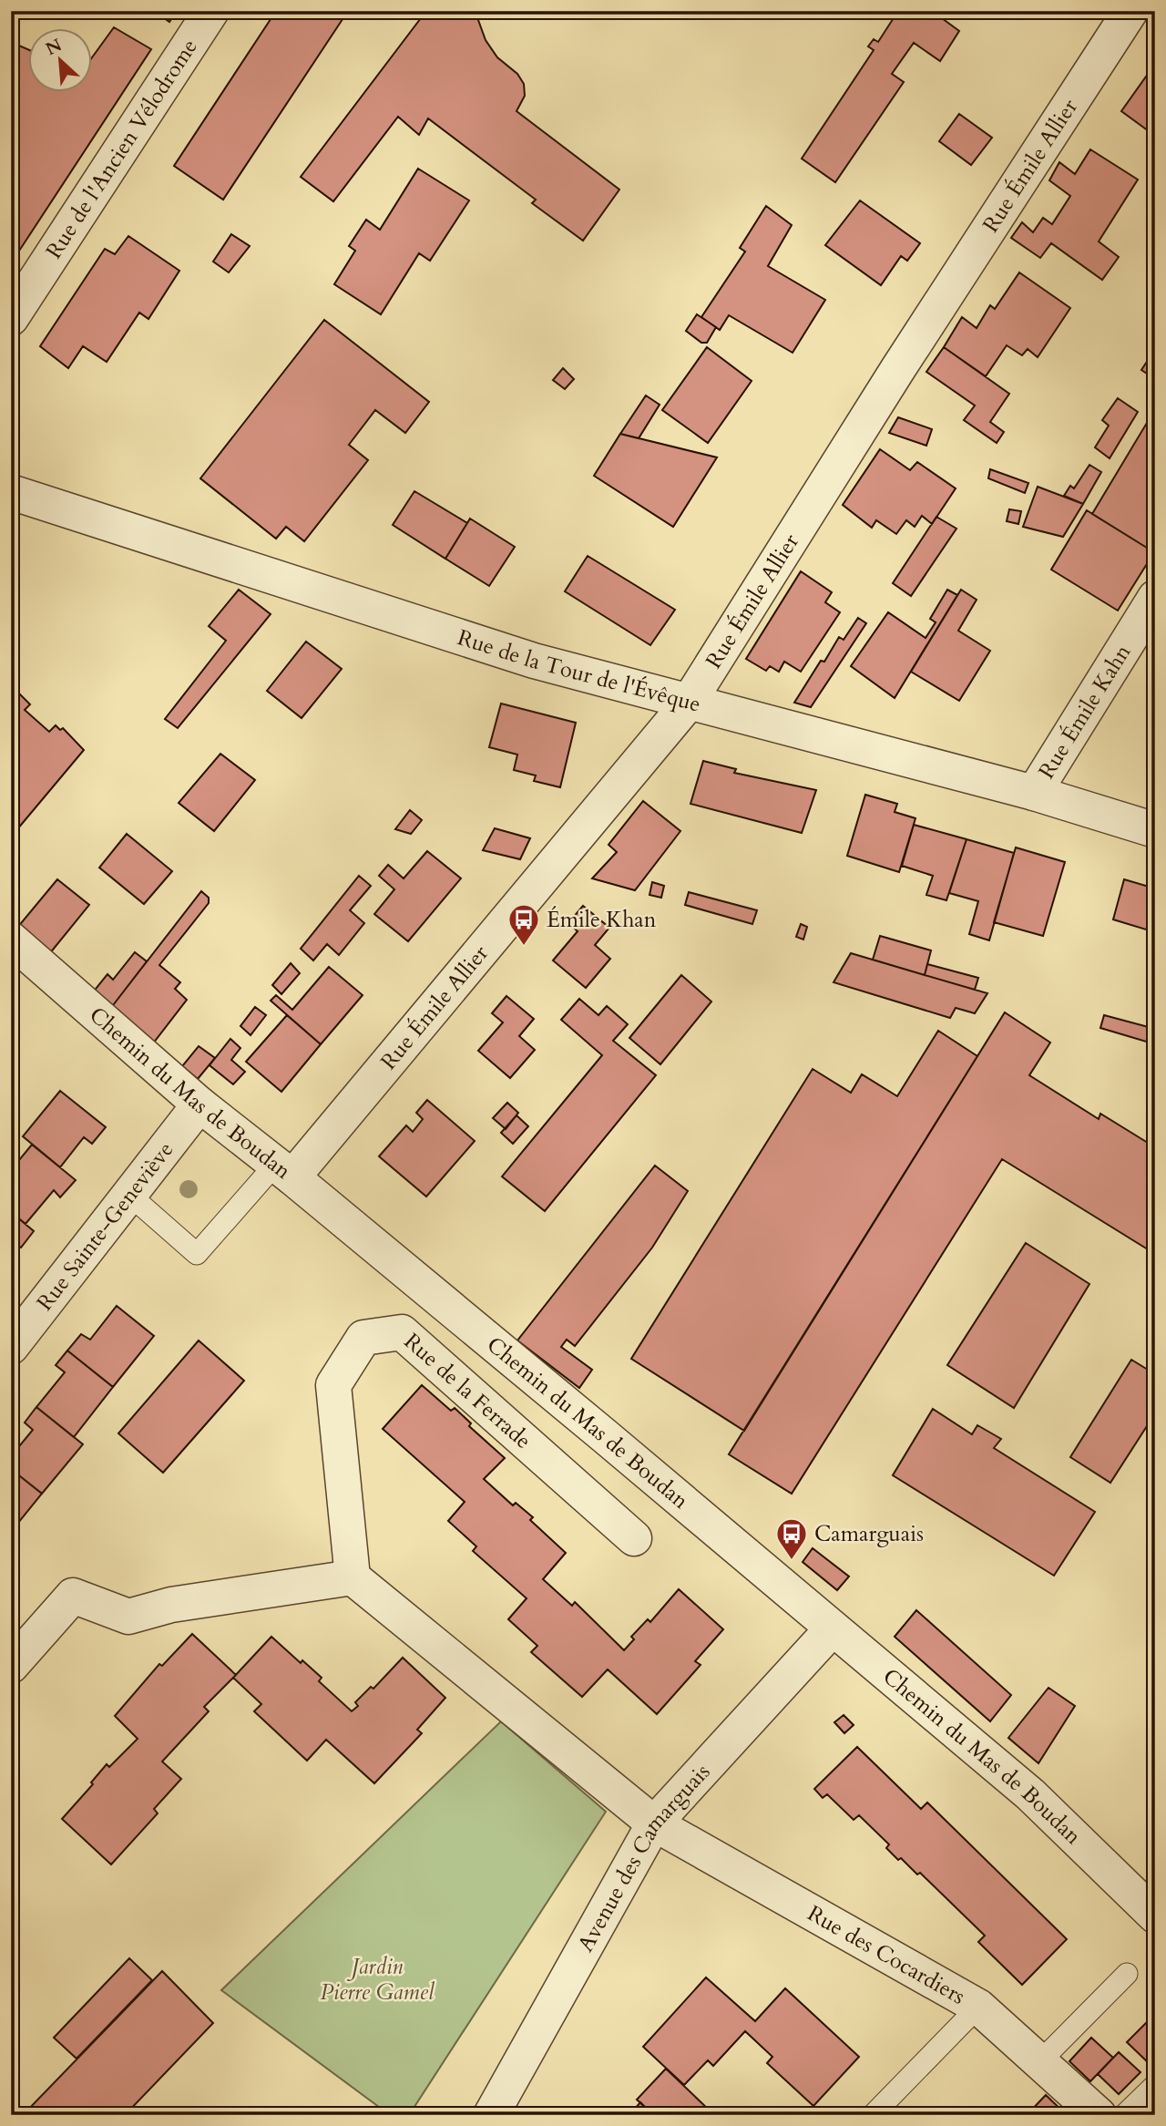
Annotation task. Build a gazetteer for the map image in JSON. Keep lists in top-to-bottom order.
{
  "streets": {
    "street": [
      "Rue de l'Ancien Vélodrome",
      "Rue Émile Allier",
      "Rue de la Tour de l'Évêque",
      "Rue Émile Kahn",
      "Chemin du Mas de Boudan",
      "Rue Sainte-Geneviève",
      "Rue de la Ferrade",
      "Avenue des Camarguais",
      "Rue des Cocardiers"
    ]
  },
  "crossings": [
    ["Rue Émile Allier", "Rue de la Tour de l'Évêque"],
    ["Rue Émile Allier", "Chemin du Mas de Boudan"],
    ["Rue de la Tour de l'Évêque", "Rue Émile Kahn"],
    ["Chemin du Mas de Boudan", "Rue Sainte-Geneviève"],
    ["Chemin du Mas de Boudan", "Avenue des Camarguais"],
    ["Avenue des Camarguais", "Rue des Cocardiers"]
  ],
  "parks": ["Jardin Pierre Gamel"],
  "places": {
    "bus stop": ["Émile Khan", "Camarguais"]
  },
  "north": "top left"
}
